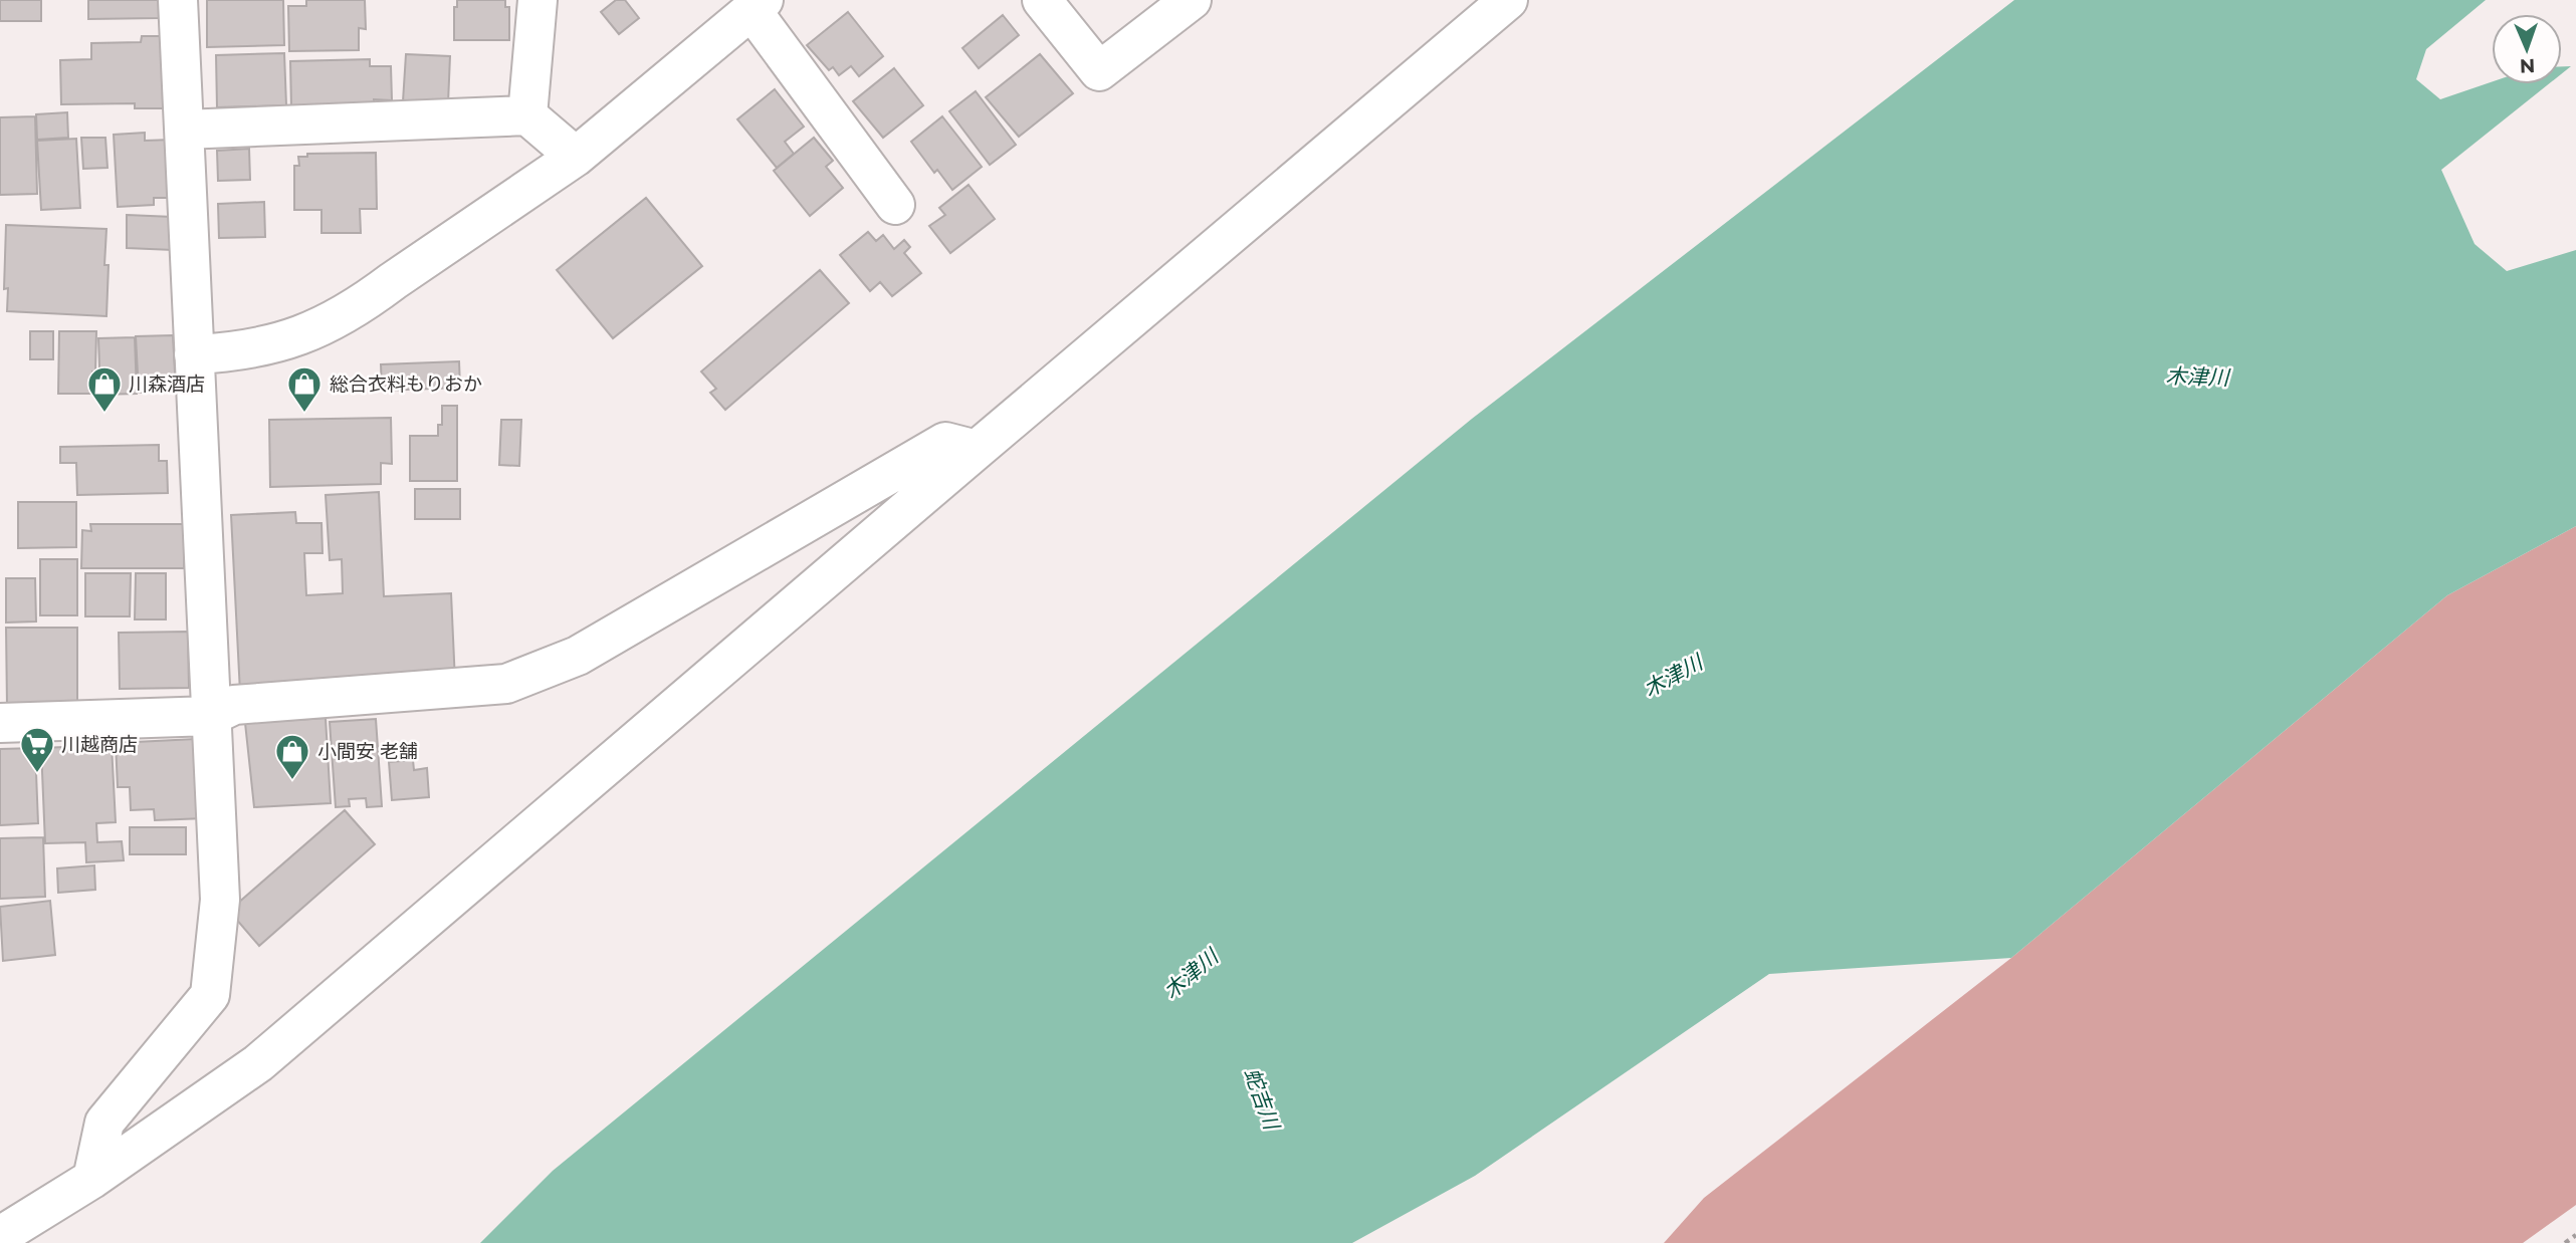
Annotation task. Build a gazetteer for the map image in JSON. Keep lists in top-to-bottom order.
{
  "water": ["木津川", "蛇吉川"],
  "places": {
    "shop": ["川森酒店", "総合衣料もりおか", "小間安 老舗"],
    "supermarket": ["川越商店"]
  },
  "north": "bottom"
}
